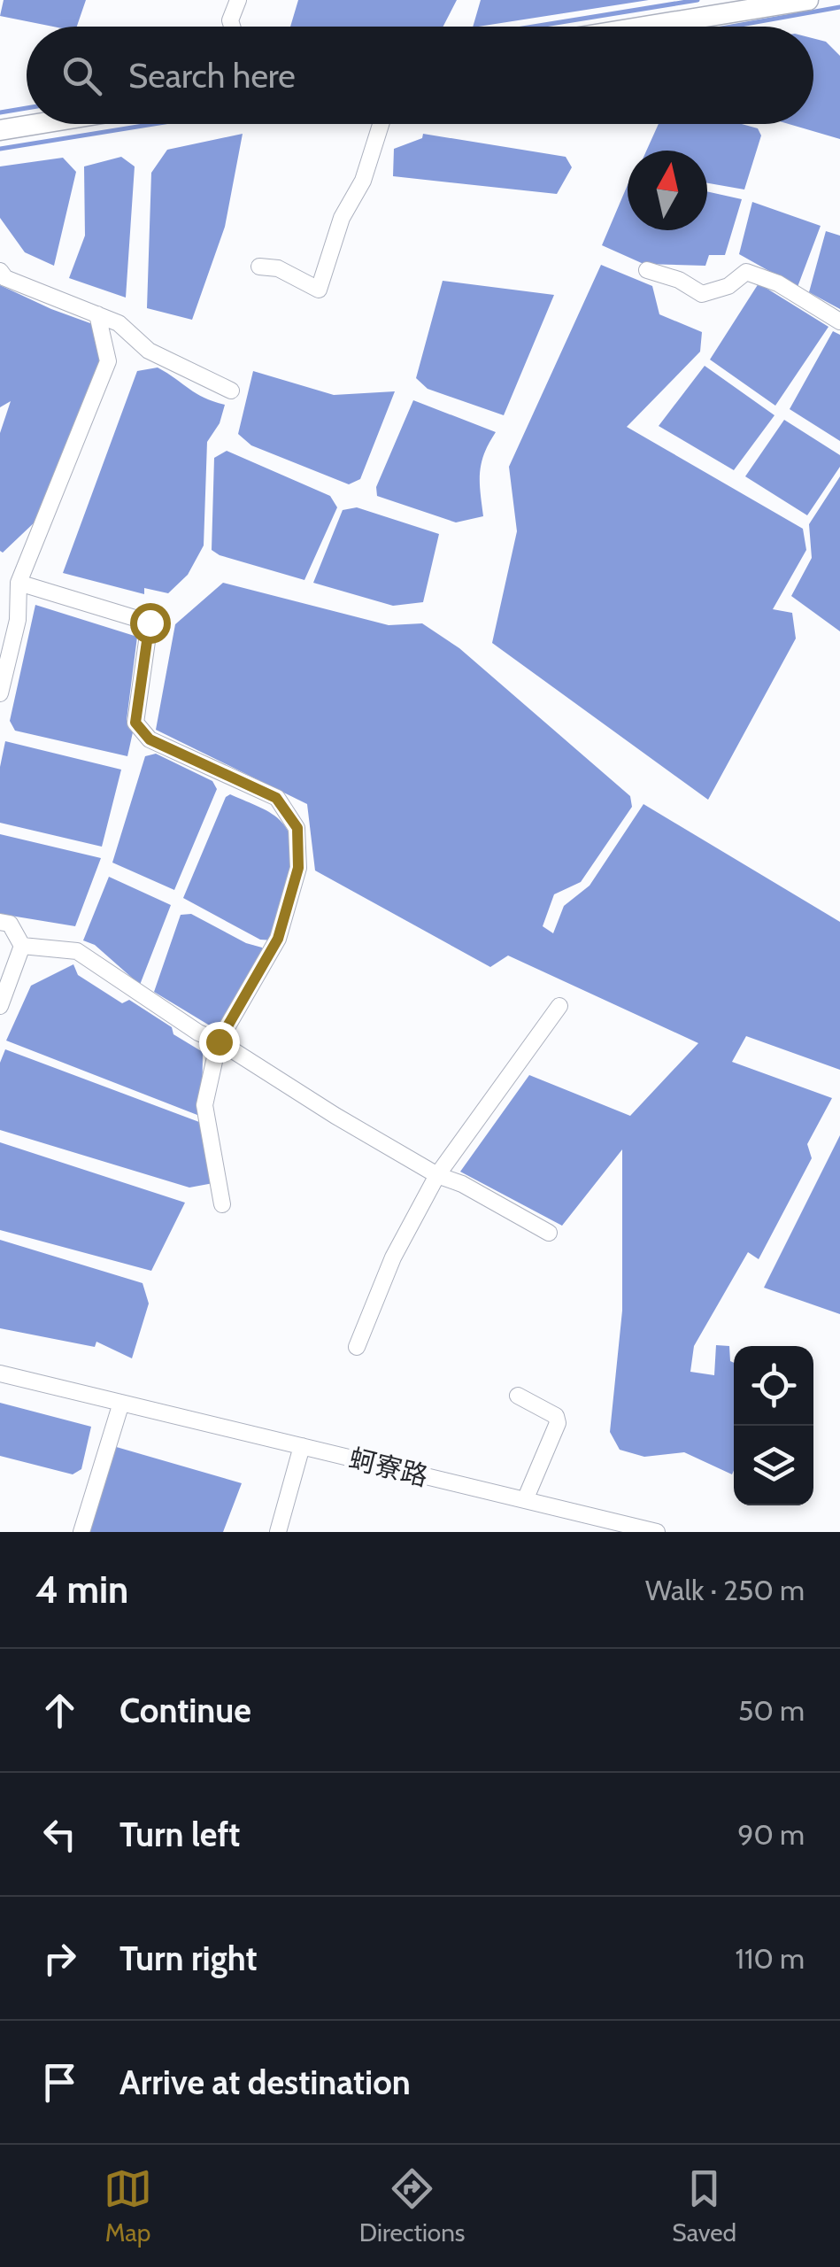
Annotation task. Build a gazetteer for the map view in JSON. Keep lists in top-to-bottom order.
{
  "streets": {
    "street": ["蚵寮路"]
  },
  "north": "top",
  "page": {
    "search": "Search here",
    "heading": ["4 min", "Walk · 250 m"],
    "list": [
      ["Continue", "50 m"],
      ["Turn left", "90 m"],
      ["Turn right", "110 m"],
      "Arrive at destination"
    ],
    "nav": ["Map", "Directions", "Saved"]
  }
}
